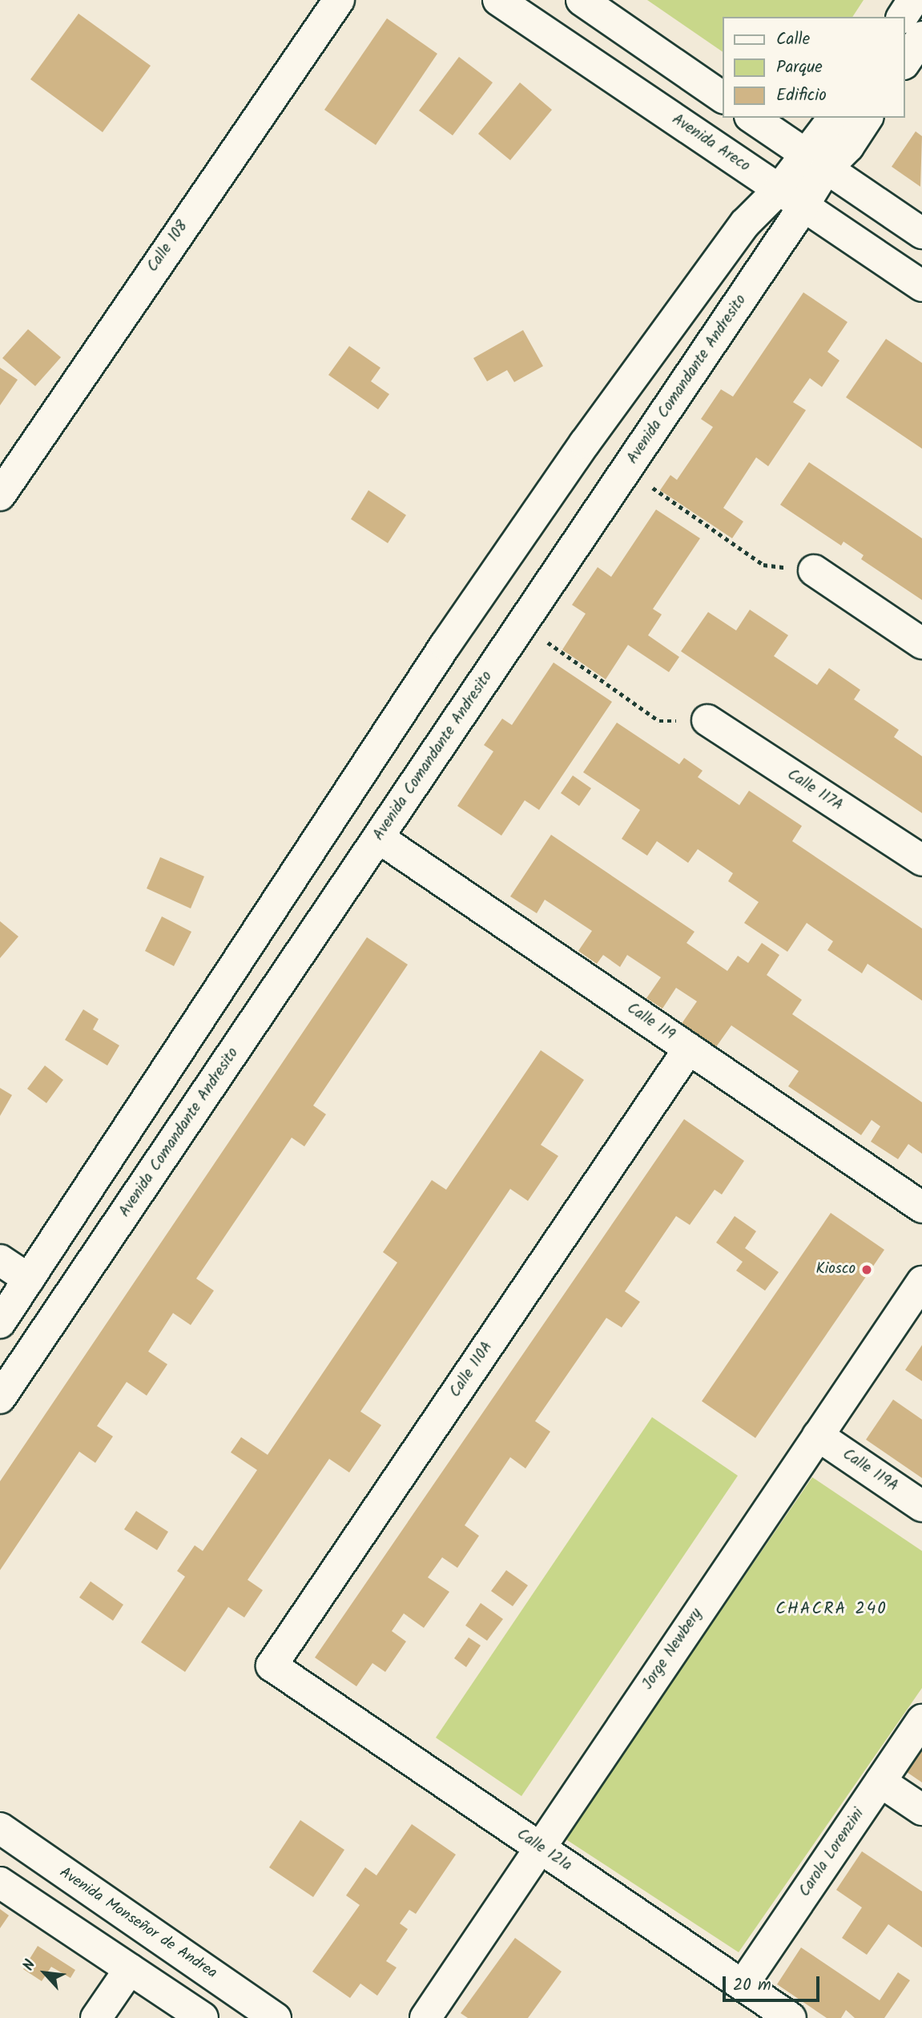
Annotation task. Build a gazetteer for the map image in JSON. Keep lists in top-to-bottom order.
{
  "streets": {
    "main road": [
      "Avenida Areco",
      "Calle 108",
      "Avenida Comandante Andresito",
      "Calle 117A",
      "Calle 119",
      "Calle 110A",
      "Calle 119A",
      "Jorge Newbery",
      "Calle 121a",
      "Carola Lorenzini",
      "Avenida Monseñor de Andrea"
    ]
  },
  "crossings": [
    ["Avenida Areco", "Avenida Comandante Andresito"],
    ["Avenida Comandante Andresito", "Calle 119"],
    ["Calle 119", "Calle 110A"],
    ["Calle 110A", "Calle 121a"],
    ["Calle 119A", "Jorge Newbery"],
    ["Jorge Newbery", "Calle 121a"],
    ["Calle 121a", "Carola Lorenzini"]
  ],
  "districts": ["CHACRA 240"],
  "places": ["Kiosco"],
  "legend": ["Calle", "Parque", "Edificio"],
  "scale_bar": "20 m",
  "north": "top left"
}
